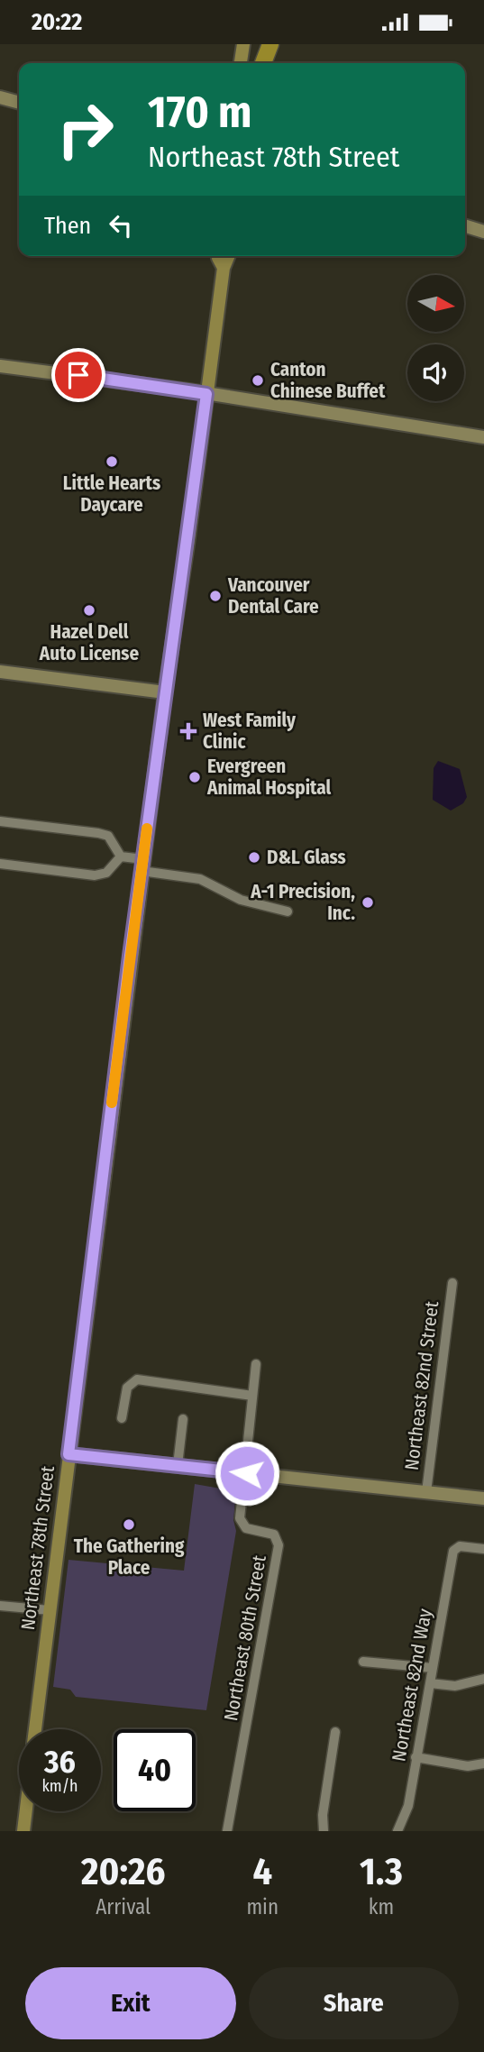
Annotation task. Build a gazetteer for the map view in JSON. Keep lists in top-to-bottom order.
{
  "streets": {
    "main road": ["Northeast 78th Street"],
    "street": ["Northeast 82nd Street", "Northeast 80th Street", "Northeast 82nd Way"]
  },
  "places": {
    "other": [
      "Canton Chinese Buffet",
      "Little Hearts Daycare",
      "Vancouver Dental Care",
      "Hazel Dell Auto License",
      "Evergreen Animal Hospital",
      "D&L Glass",
      "A-1 Precision, Inc.",
      "The Gathering Place"
    ],
    "health": ["West Family Clinic"]
  },
  "north": "right",
  "page": {
    "status": "20:22",
    "turn": ["170 m", "Northeast 78th Street"],
    "then": "Then",
    "speed": "36 km/h",
    "limit": "40",
    "eta": [
      "20:26",
      "Arrival",
      "4",
      "min",
      "1.3",
      "km"
    ],
    "buttons": ["Exit", "Share"]
  }
}
